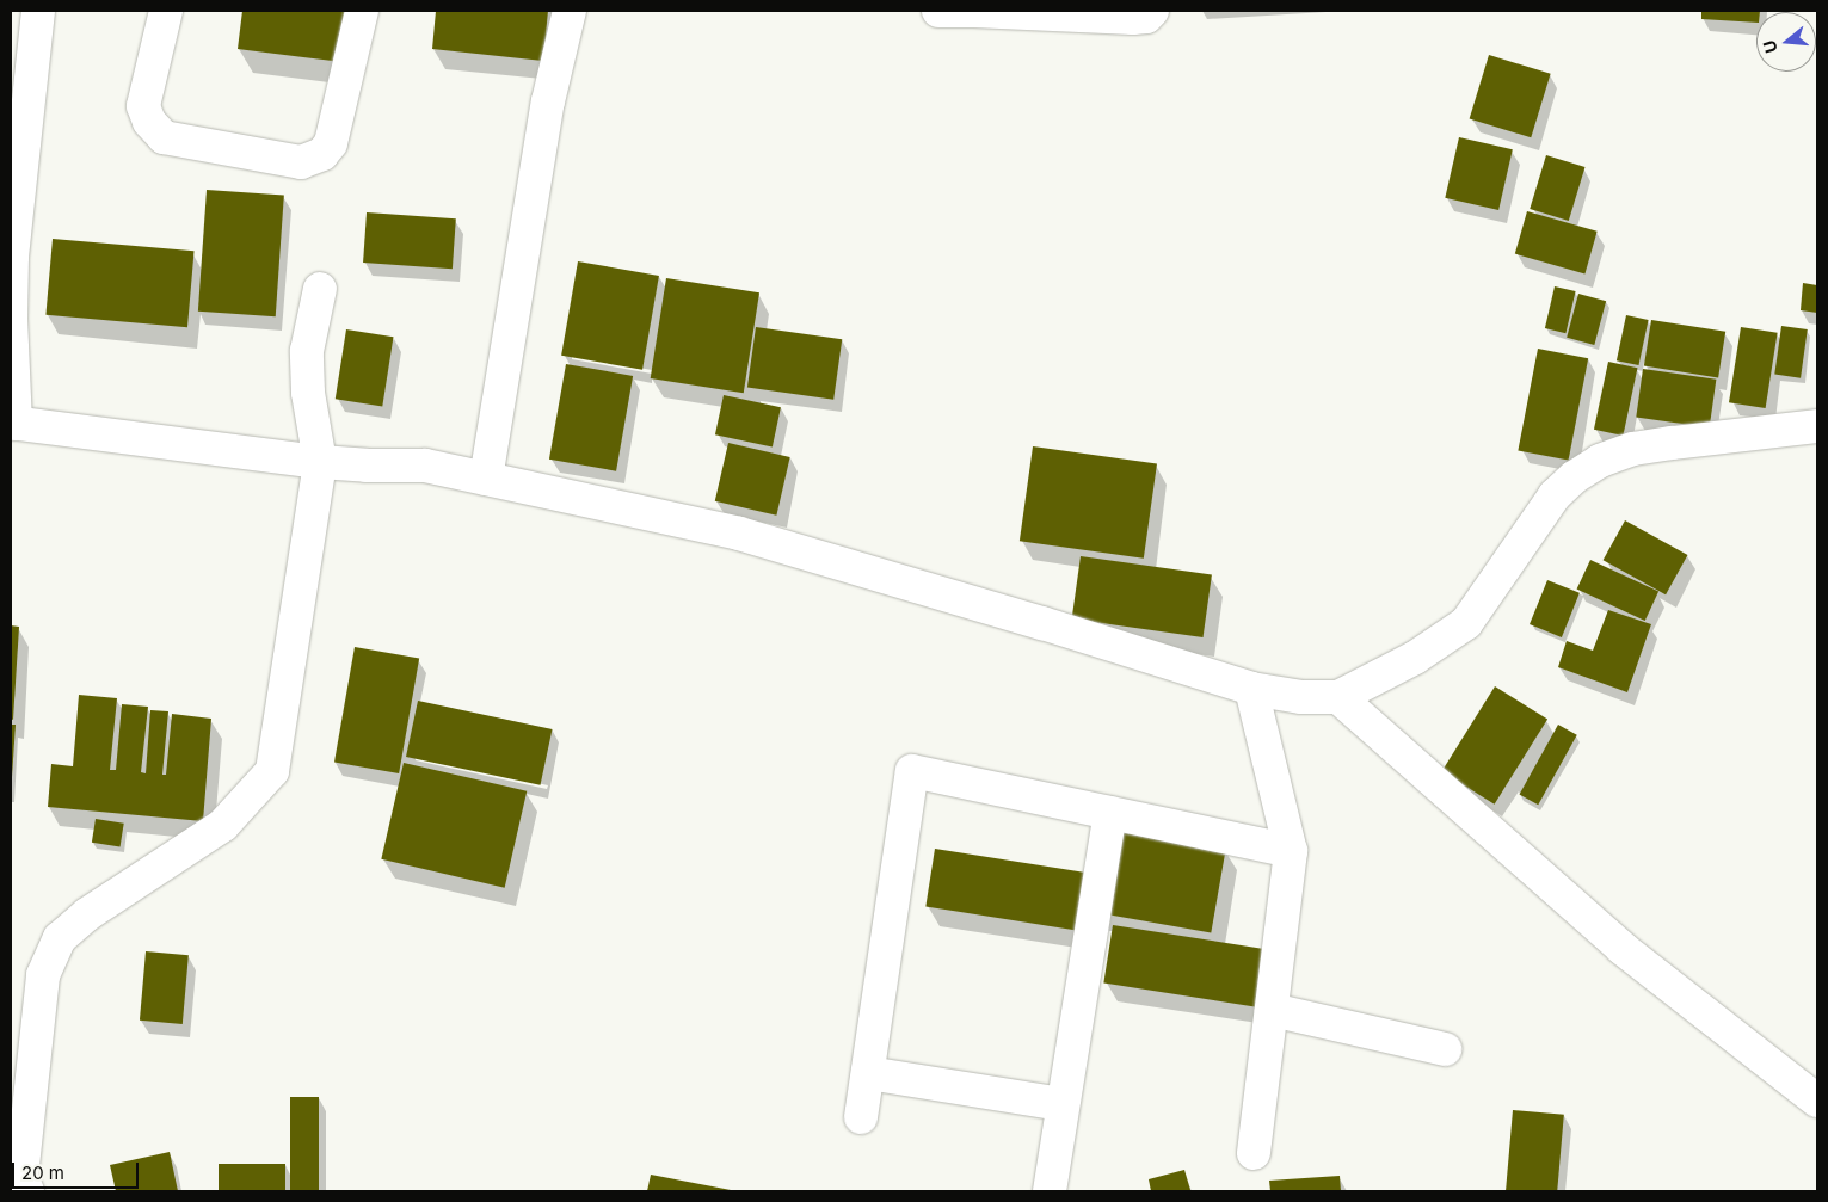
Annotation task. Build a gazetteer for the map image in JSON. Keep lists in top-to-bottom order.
{
  "scale_bar": "20 m",
  "north": "left"
}
